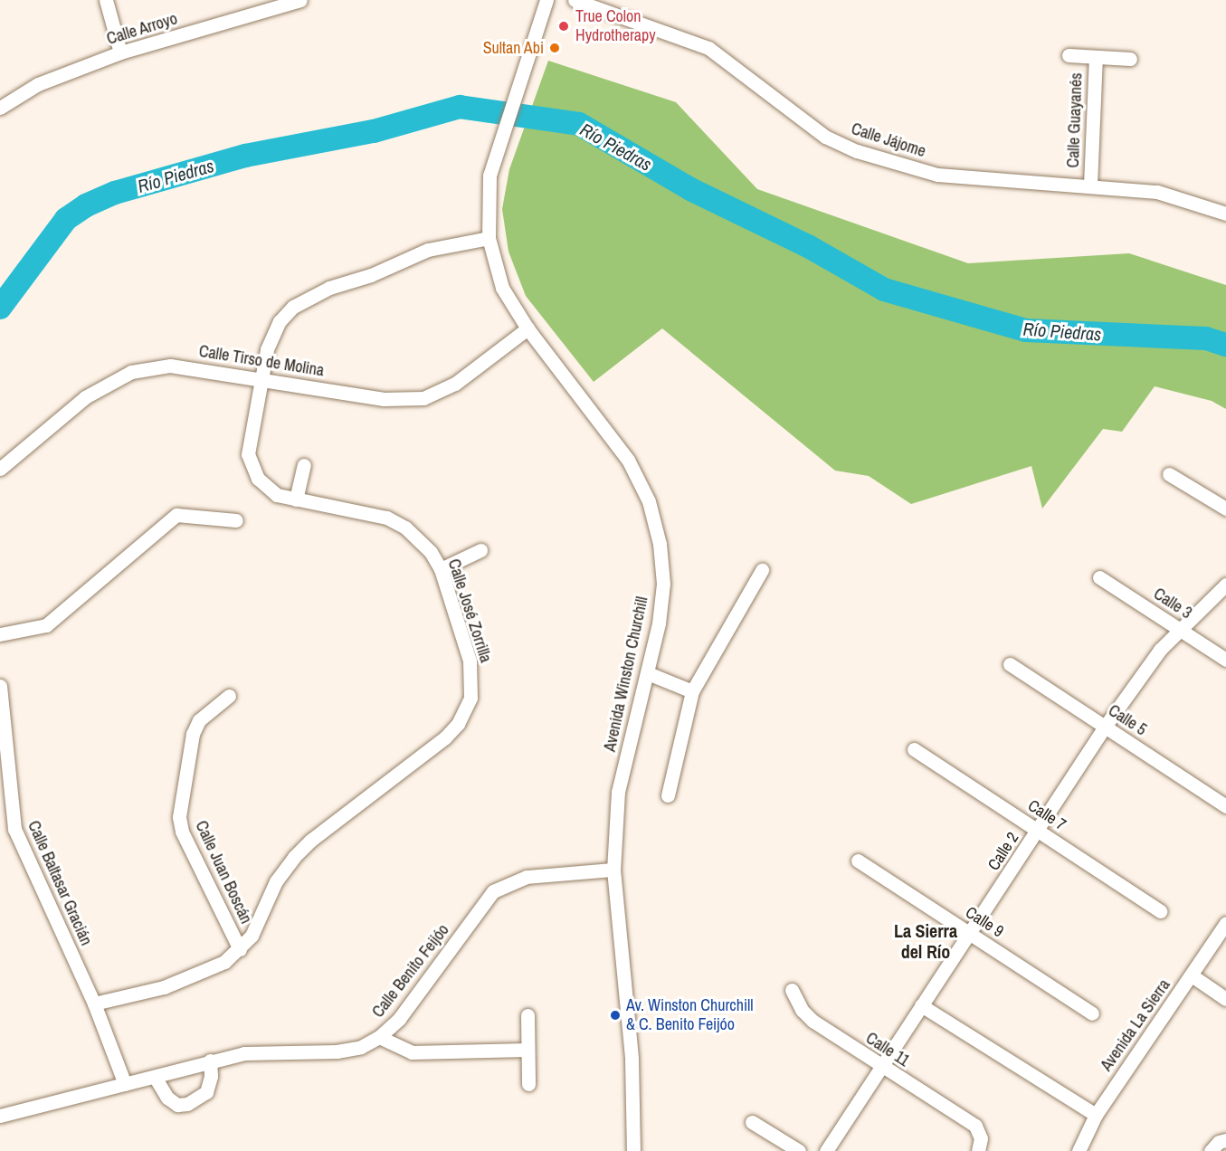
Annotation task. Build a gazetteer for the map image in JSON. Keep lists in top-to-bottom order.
{
  "streets": {
    "street": [
      "Calle Arroyo",
      "Calle Guayanés",
      "Calle Jájome",
      "Calle Tirso de Molina",
      "Calle 3",
      "Calle José Zorrilla",
      "Avenida Winston Churchill",
      "Calle 5",
      "Calle 7",
      "Calle 2",
      "Calle Juan Boscán",
      "Calle Baltasar Gracián",
      "Calle 9",
      "Calle Benito Feijóo",
      "Avenida La Sierra",
      "Calle 11"
    ]
  },
  "crossings": [
    ["Calle Guayanés", "Calle Jájome"],
    ["Calle Tirso de Molina", "Calle José Zorrilla"],
    ["Calle Tirso de Molina", "Avenida Winston Churchill"],
    ["Calle 3", "Calle 2"],
    ["Calle José Zorrilla", "Avenida Winston Churchill"],
    ["Calle José Zorrilla", "Calle Juan Boscán"],
    ["Calle José Zorrilla", "Calle Baltasar Gracián"],
    ["Avenida Winston Churchill", "Calle Benito Feijóo"],
    ["Calle 5", "Calle 2"],
    ["Calle 7", "Calle 2"],
    ["Calle 2", "Calle 9"],
    ["Calle 2", "Calle 11"],
    ["Calle Baltasar Gracián", "Calle Benito Feijóo"]
  ],
  "districts": ["La Sierra del Río"],
  "water": ["Río Piedras"],
  "places": ["True Colon Hydrotherapy", "Sultan Abi", "Av. Winston Churchill & C. Benito Feijóo"]
}
